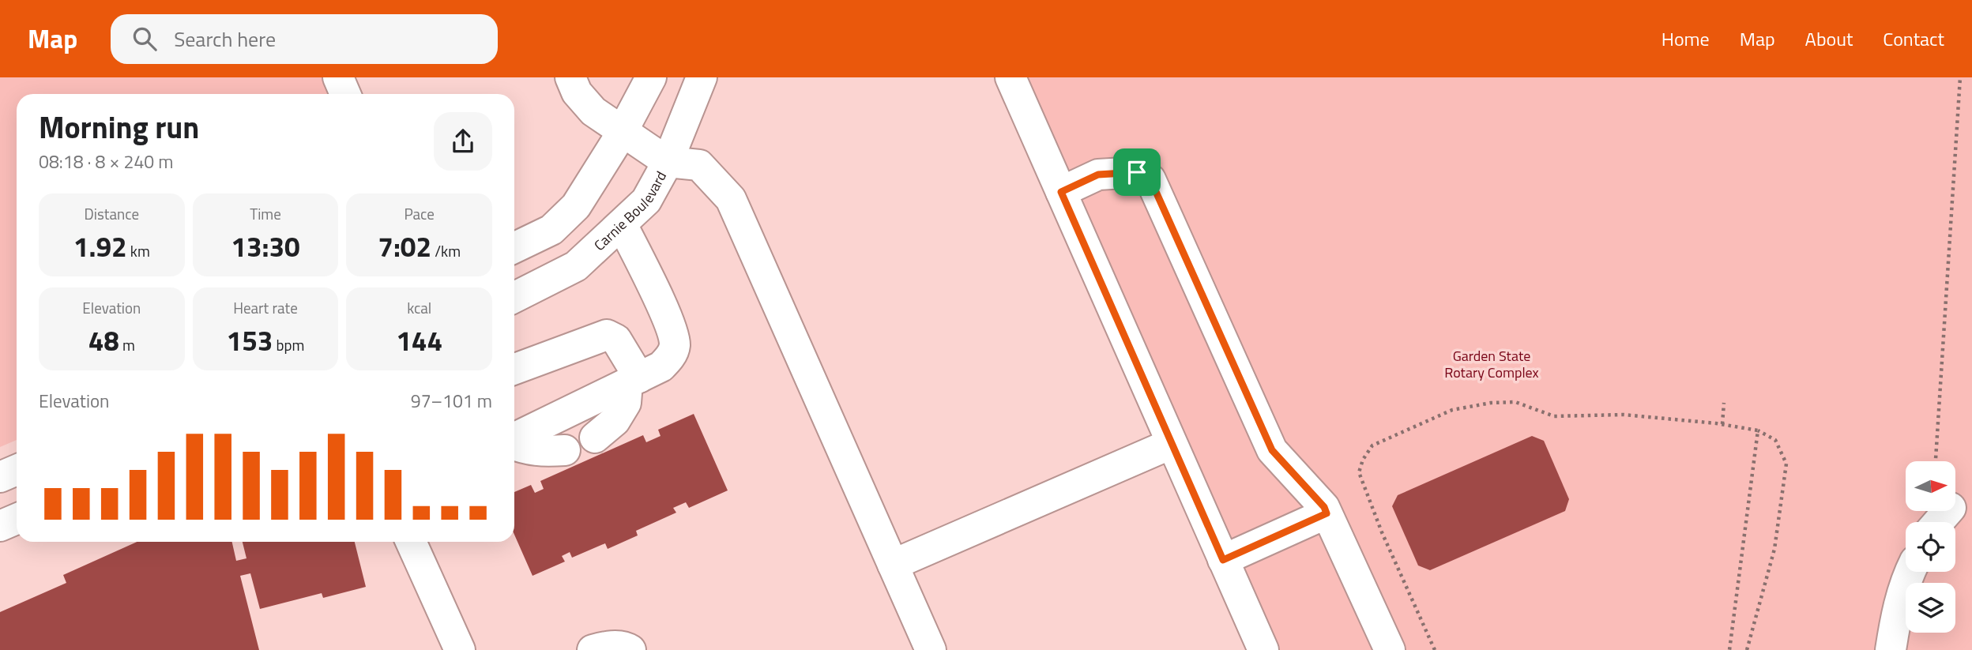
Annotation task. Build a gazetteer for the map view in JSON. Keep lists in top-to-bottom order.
{
  "streets": {
    "street": ["Carnie Boulevard"]
  },
  "parks": ["Garden State Rotary Complex"],
  "north": "right",
  "page": {
    "header": "Map",
    "search": "Search here",
    "nav": [
      "Home",
      "Map",
      "About",
      "Contact"
    ],
    "heading": ["Morning run", "08:18 · 8 × 240 m"],
    "stats": [
      ["Distance", "1.92 km"],
      ["Time", "13:30"],
      ["Pace", "7:02 /km"],
      ["Elevation", "48 m"],
      ["Heart rate", "153 bpm"],
      ["kcal", "144"]
    ],
    "chart": ["Elevation", "97–101 m"]
  }
}
